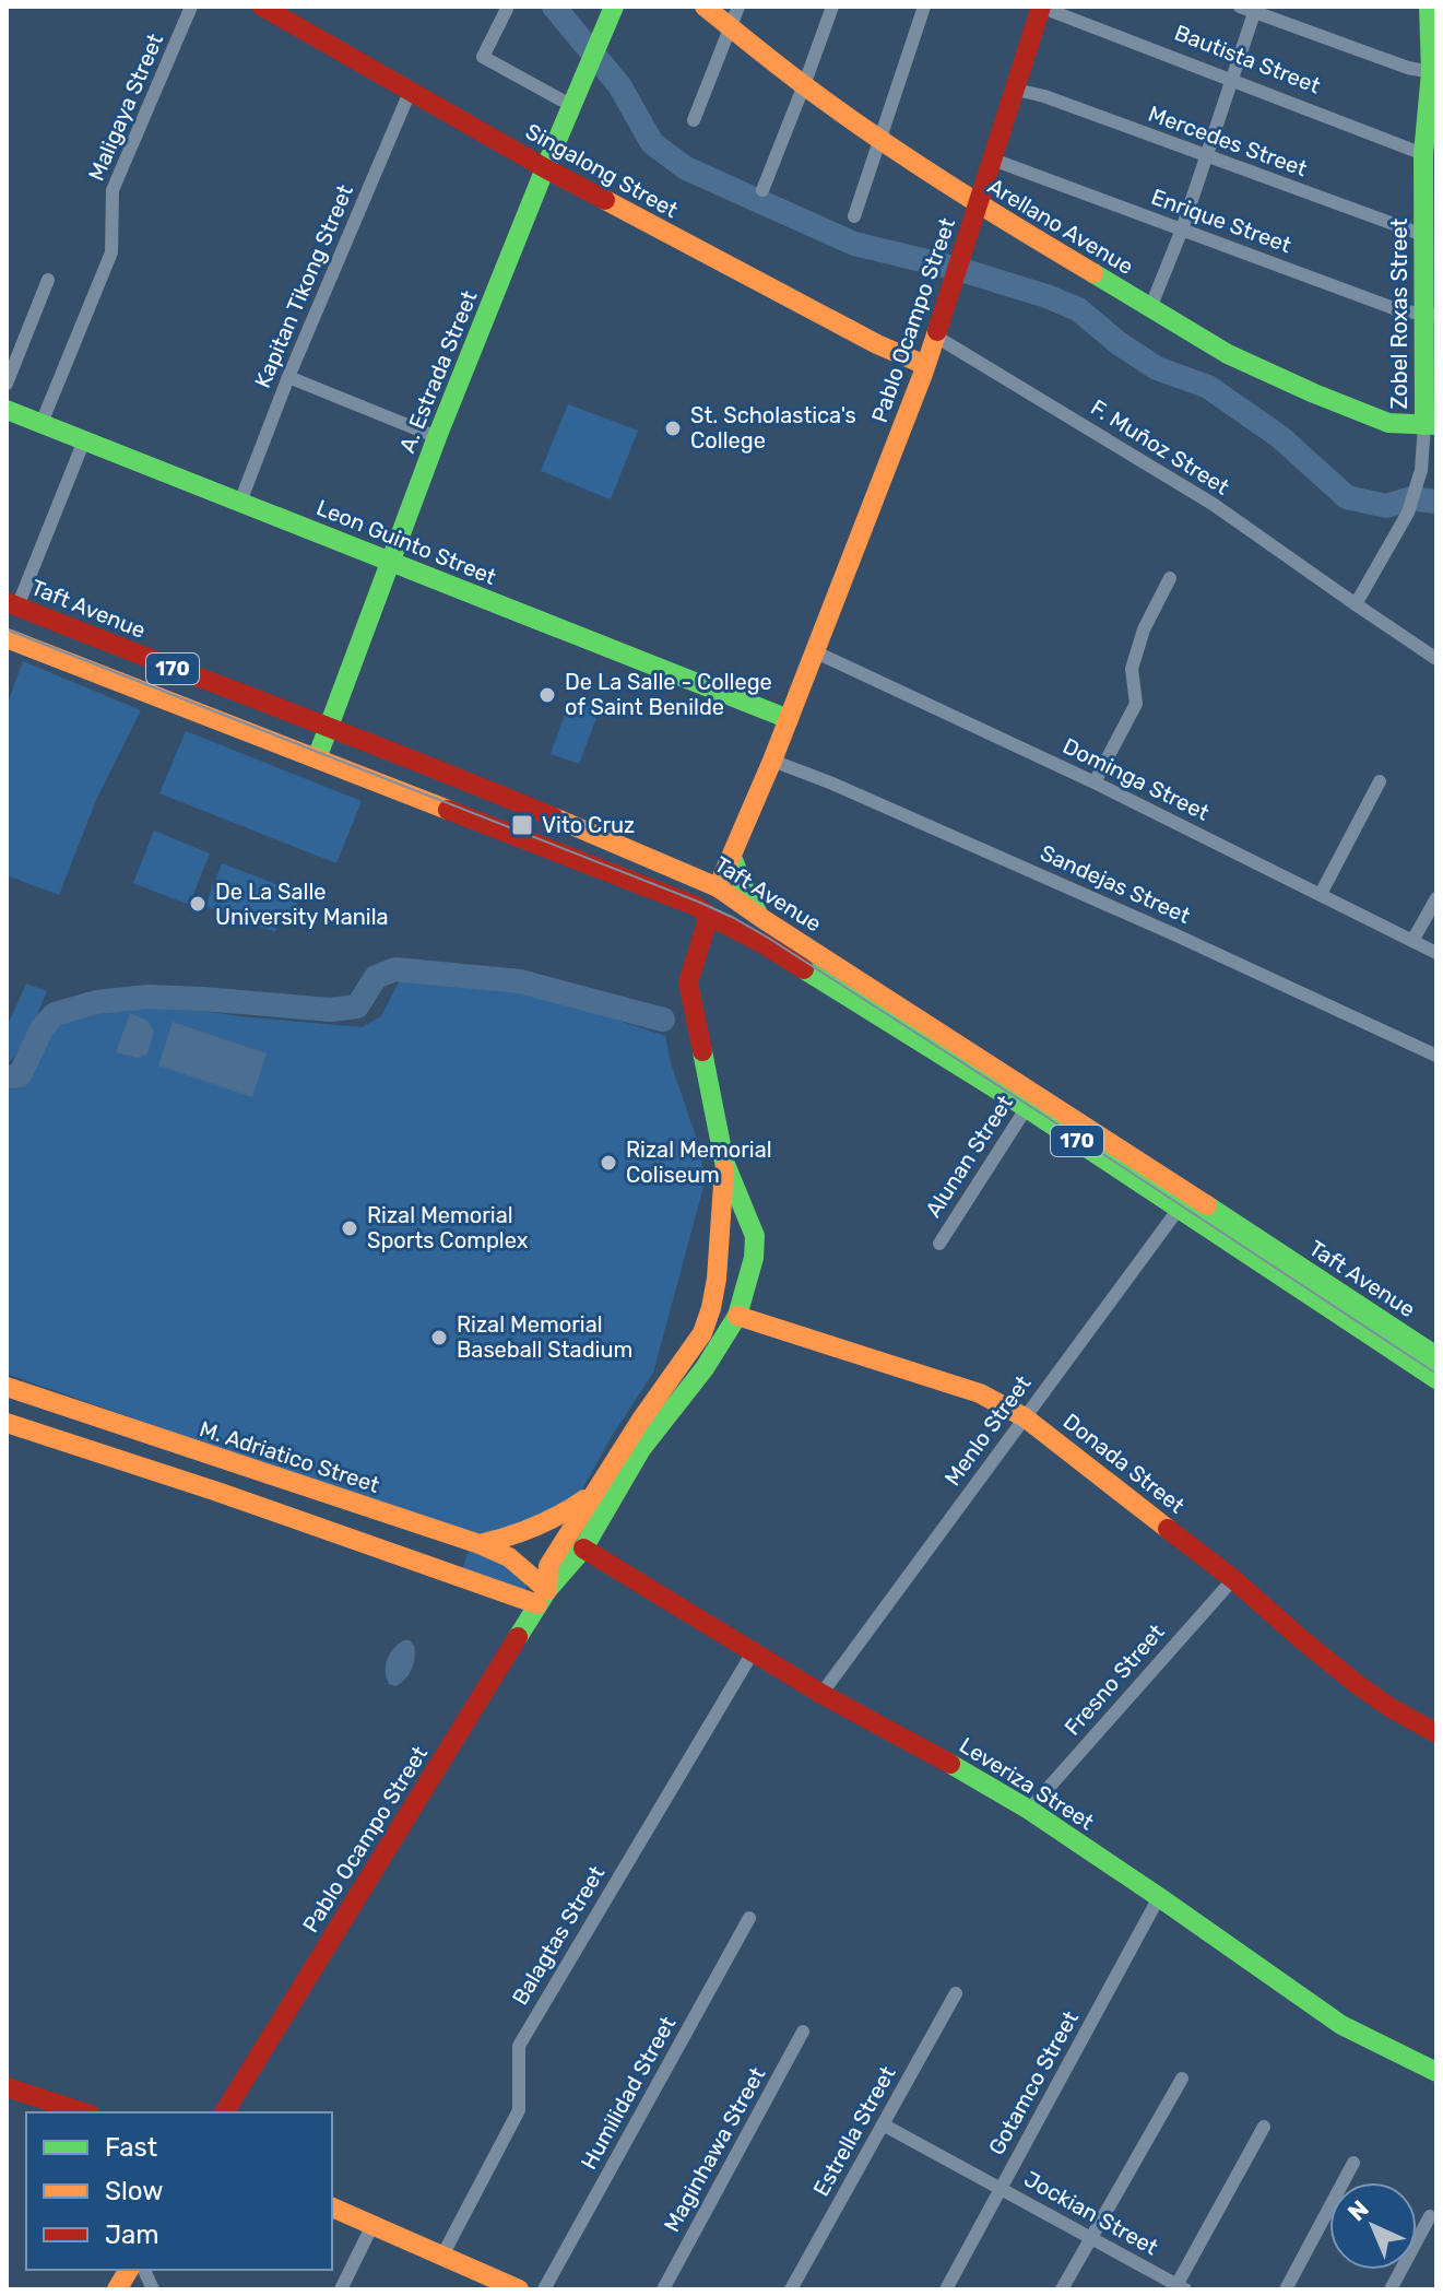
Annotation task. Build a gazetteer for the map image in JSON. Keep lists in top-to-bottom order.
{
  "streets": {
    "main road": [
      "Singalong Street",
      "Arellano Avenue",
      "Zobel Roxas Street",
      "Pablo Ocampo Street",
      "A. Estrada Street",
      "Leon Guinto Street",
      "Taft Avenue",
      "170",
      "M. Adriatico Street",
      "Donada Street",
      "Leveriza Street"
    ],
    "street": [
      "Bautista Street",
      "Maligaya Street",
      "Mercedes Street",
      "Enrique Street",
      "Kapitan Tikong Street",
      "F. Muñoz Street",
      "Dominga Street",
      "Sandejas Street",
      "Alunan Street",
      "Menlo Street",
      "Fresno Street",
      "Balagtas Street",
      "Gotamco Street",
      "Humilidad Street",
      "Estrella Street",
      "Maginhawa Street",
      "Jockian Street"
    ]
  },
  "crossings": [
    ["Bautista Street", "Zobel Roxas Street"],
    ["Bautista Street", "Pablo Ocampo Street"],
    ["Maligaya Street", "Leon Guinto Street"],
    ["Mercedes Street", "Zobel Roxas Street"],
    ["Mercedes Street", "Pablo Ocampo Street"],
    ["Singalong Street", "Kapitan Tikong Street"],
    ["Singalong Street", "Pablo Ocampo Street"],
    ["Singalong Street", "A. Estrada Street"],
    ["Enrique Street", "Zobel Roxas Street"],
    ["Enrique Street", "Pablo Ocampo Street"],
    ["Arellano Avenue", "Zobel Roxas Street"],
    ["Arellano Avenue", "Pablo Ocampo Street"],
    ["Kapitan Tikong Street", "Leon Guinto Street"],
    ["Zobel Roxas Street", "F. Muñoz Street"],
    ["Pablo Ocampo Street", "F. Muñoz Street"],
    ["Pablo Ocampo Street", "Leon Guinto Street"],
    ["Pablo Ocampo Street", "Taft Avenue"],
    ["Pablo Ocampo Street", "Dominga Street"],
    ["Pablo Ocampo Street", "Sandejas Street"],
    ["Pablo Ocampo Street", "M. Adriatico Street"],
    ["Pablo Ocampo Street", "Donada Street"],
    ["Pablo Ocampo Street", "Leveriza Street"],
    ["A. Estrada Street", "Leon Guinto Street"],
    ["A. Estrada Street", "Taft Avenue"],
    ["Taft Avenue", "Alunan Street"],
    ["Taft Avenue", "Menlo Street"],
    ["Menlo Street", "Donada Street"],
    ["Menlo Street", "Leveriza Street"],
    ["Donada Street", "Fresno Street"],
    ["Fresno Street", "Leveriza Street"],
    ["Leveriza Street", "Balagtas Street"],
    ["Leveriza Street", "Gotamco Street"],
    ["Gotamco Street", "Jockian Street"],
    ["Estrella Street", "Jockian Street"]
  ],
  "places": {
    "other": [
      "St. Scholastica's College",
      "De La Salle - College of Saint Benilde",
      "De La Salle University Manila",
      "Rizal Memorial Coliseum",
      "Rizal Memorial Sports Complex",
      "Rizal Memorial Baseball Stadium"
    ],
    "transit": ["Vito Cruz"]
  },
  "legend": ["Fast", "Slow", "Jam"],
  "north": "top left"
}
